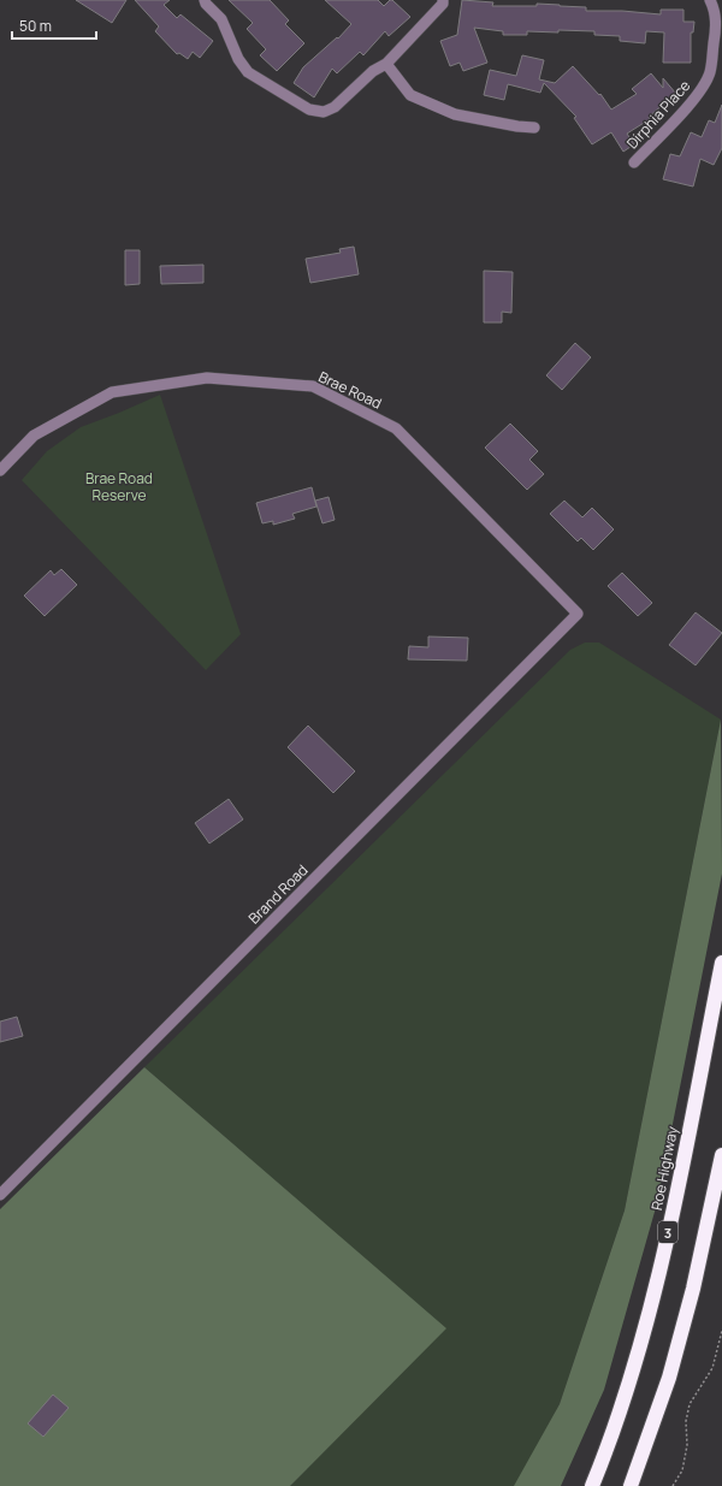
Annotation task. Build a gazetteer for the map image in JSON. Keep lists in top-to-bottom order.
{
  "streets": {
    "highway": ["Roe Highway", "3"],
    "street": ["Dirphia Place", "Brae Road", "Brand Road"]
  },
  "crossings": [
    ["Brae Road", "Brand Road"]
  ],
  "parks": ["Brae Road Reserve"],
  "scale_bar": "50 m"
}
